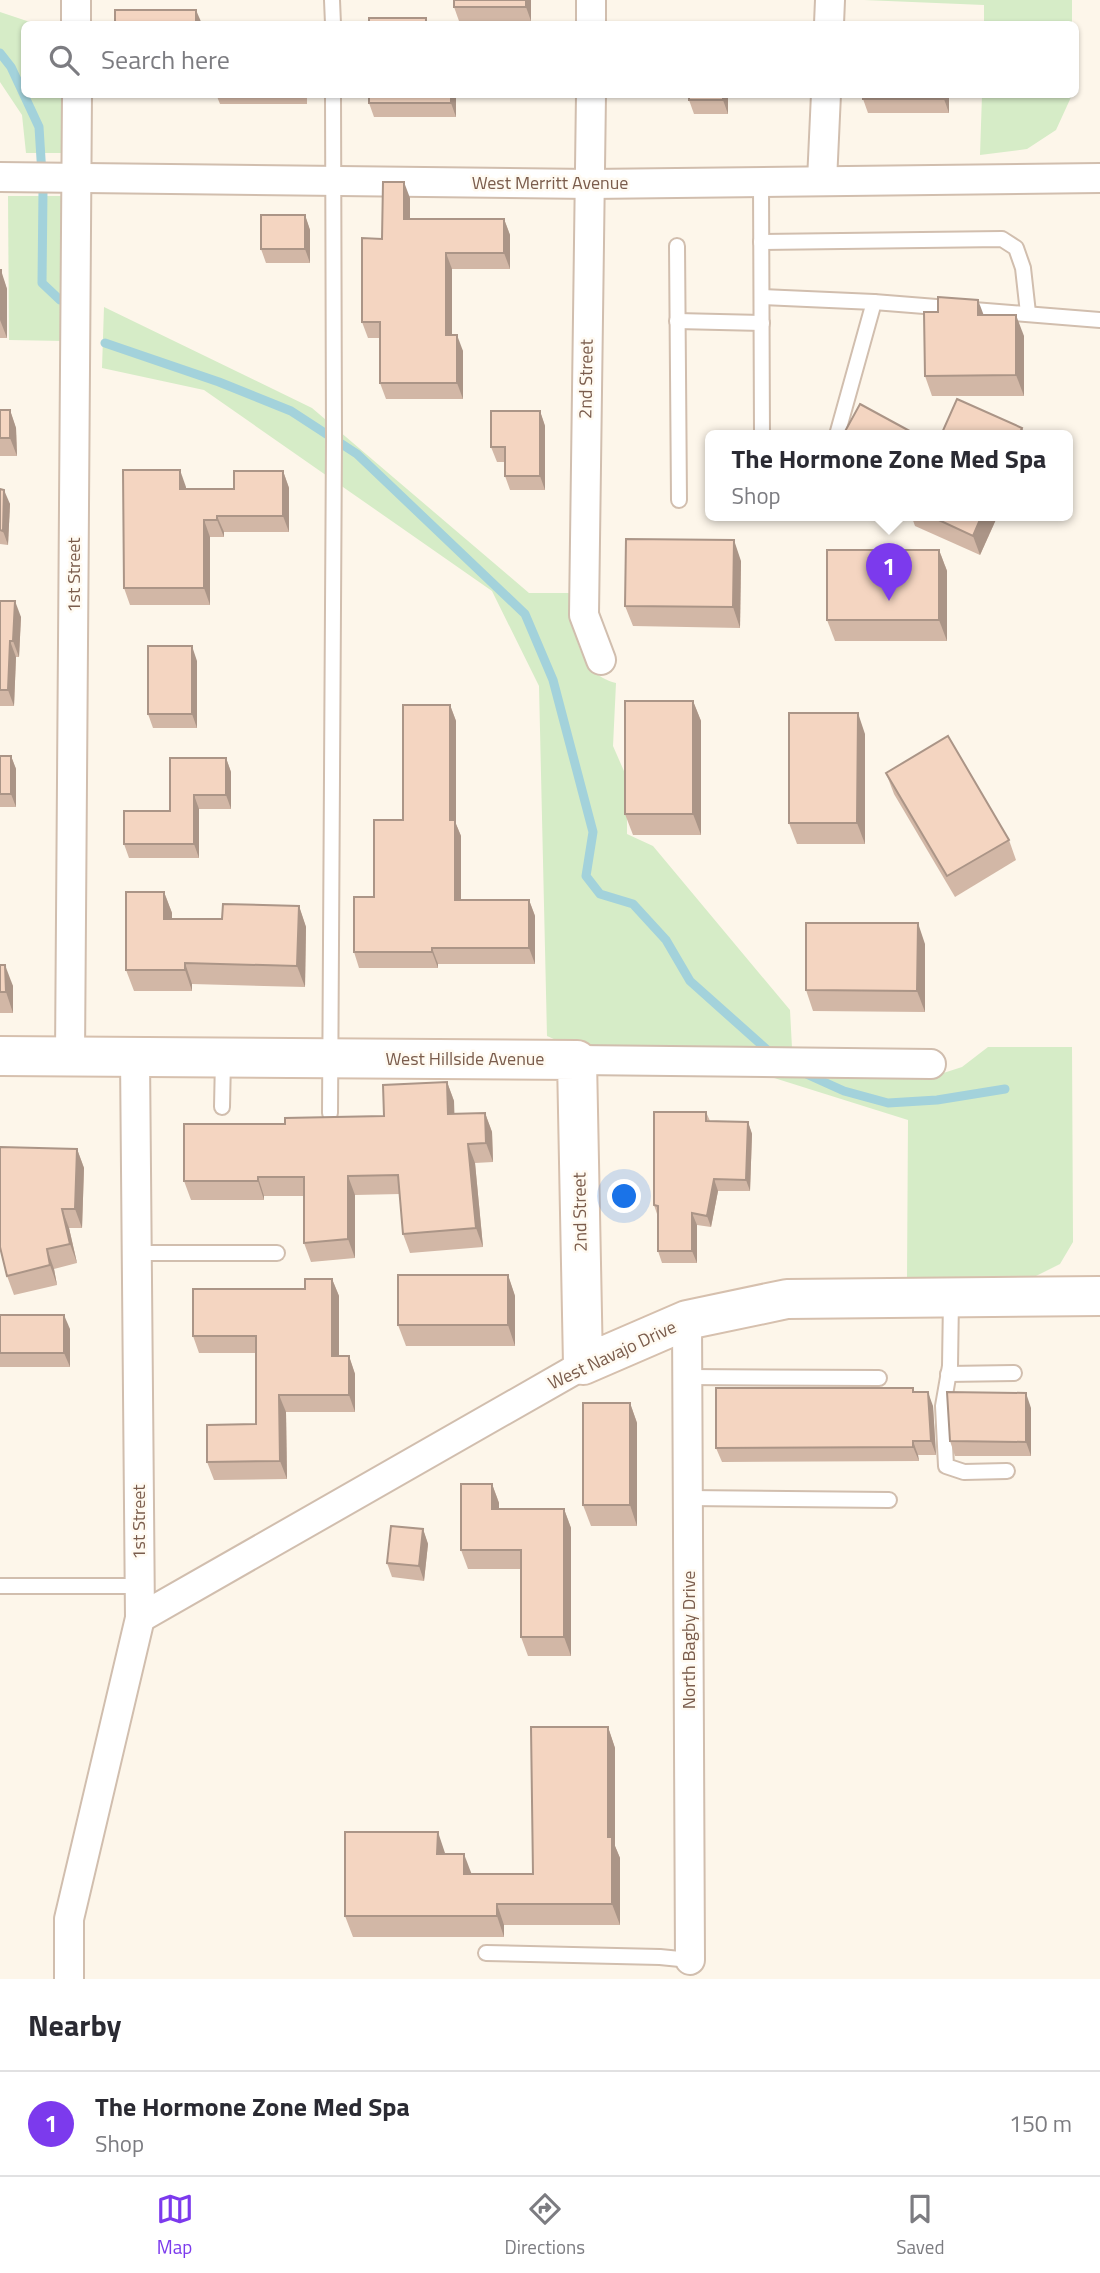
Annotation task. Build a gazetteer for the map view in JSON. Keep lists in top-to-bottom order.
{
  "streets": {
    "street": [
      "West Merritt Avenue",
      "2nd Street",
      "1st Street",
      "West Hillside Avenue",
      "West Navajo Drive",
      "North Bagby Drive"
    ]
  },
  "crossings": [
    ["West Merritt Avenue", "2nd Street"],
    ["West Merritt Avenue", "1st Street"],
    ["2nd Street", "West Hillside Avenue"],
    ["2nd Street", "West Navajo Drive"],
    ["1st Street", "West Hillside Avenue"],
    ["1st Street", "West Navajo Drive"],
    ["West Navajo Drive", "North Bagby Drive"]
  ],
  "page": {
    "search": "Search here",
    "popup": ["The Hormone Zone Med Spa", "Shop"],
    "pins": "1",
    "heading": "Nearby",
    "list": [
      {
        "mark": "1",
        "name": "The Hormone Zone Med Spa",
        "note": "Shop",
        "value": "150 m"
      }
    ],
    "nav": ["Map", "Directions", "Saved"]
  }
}
